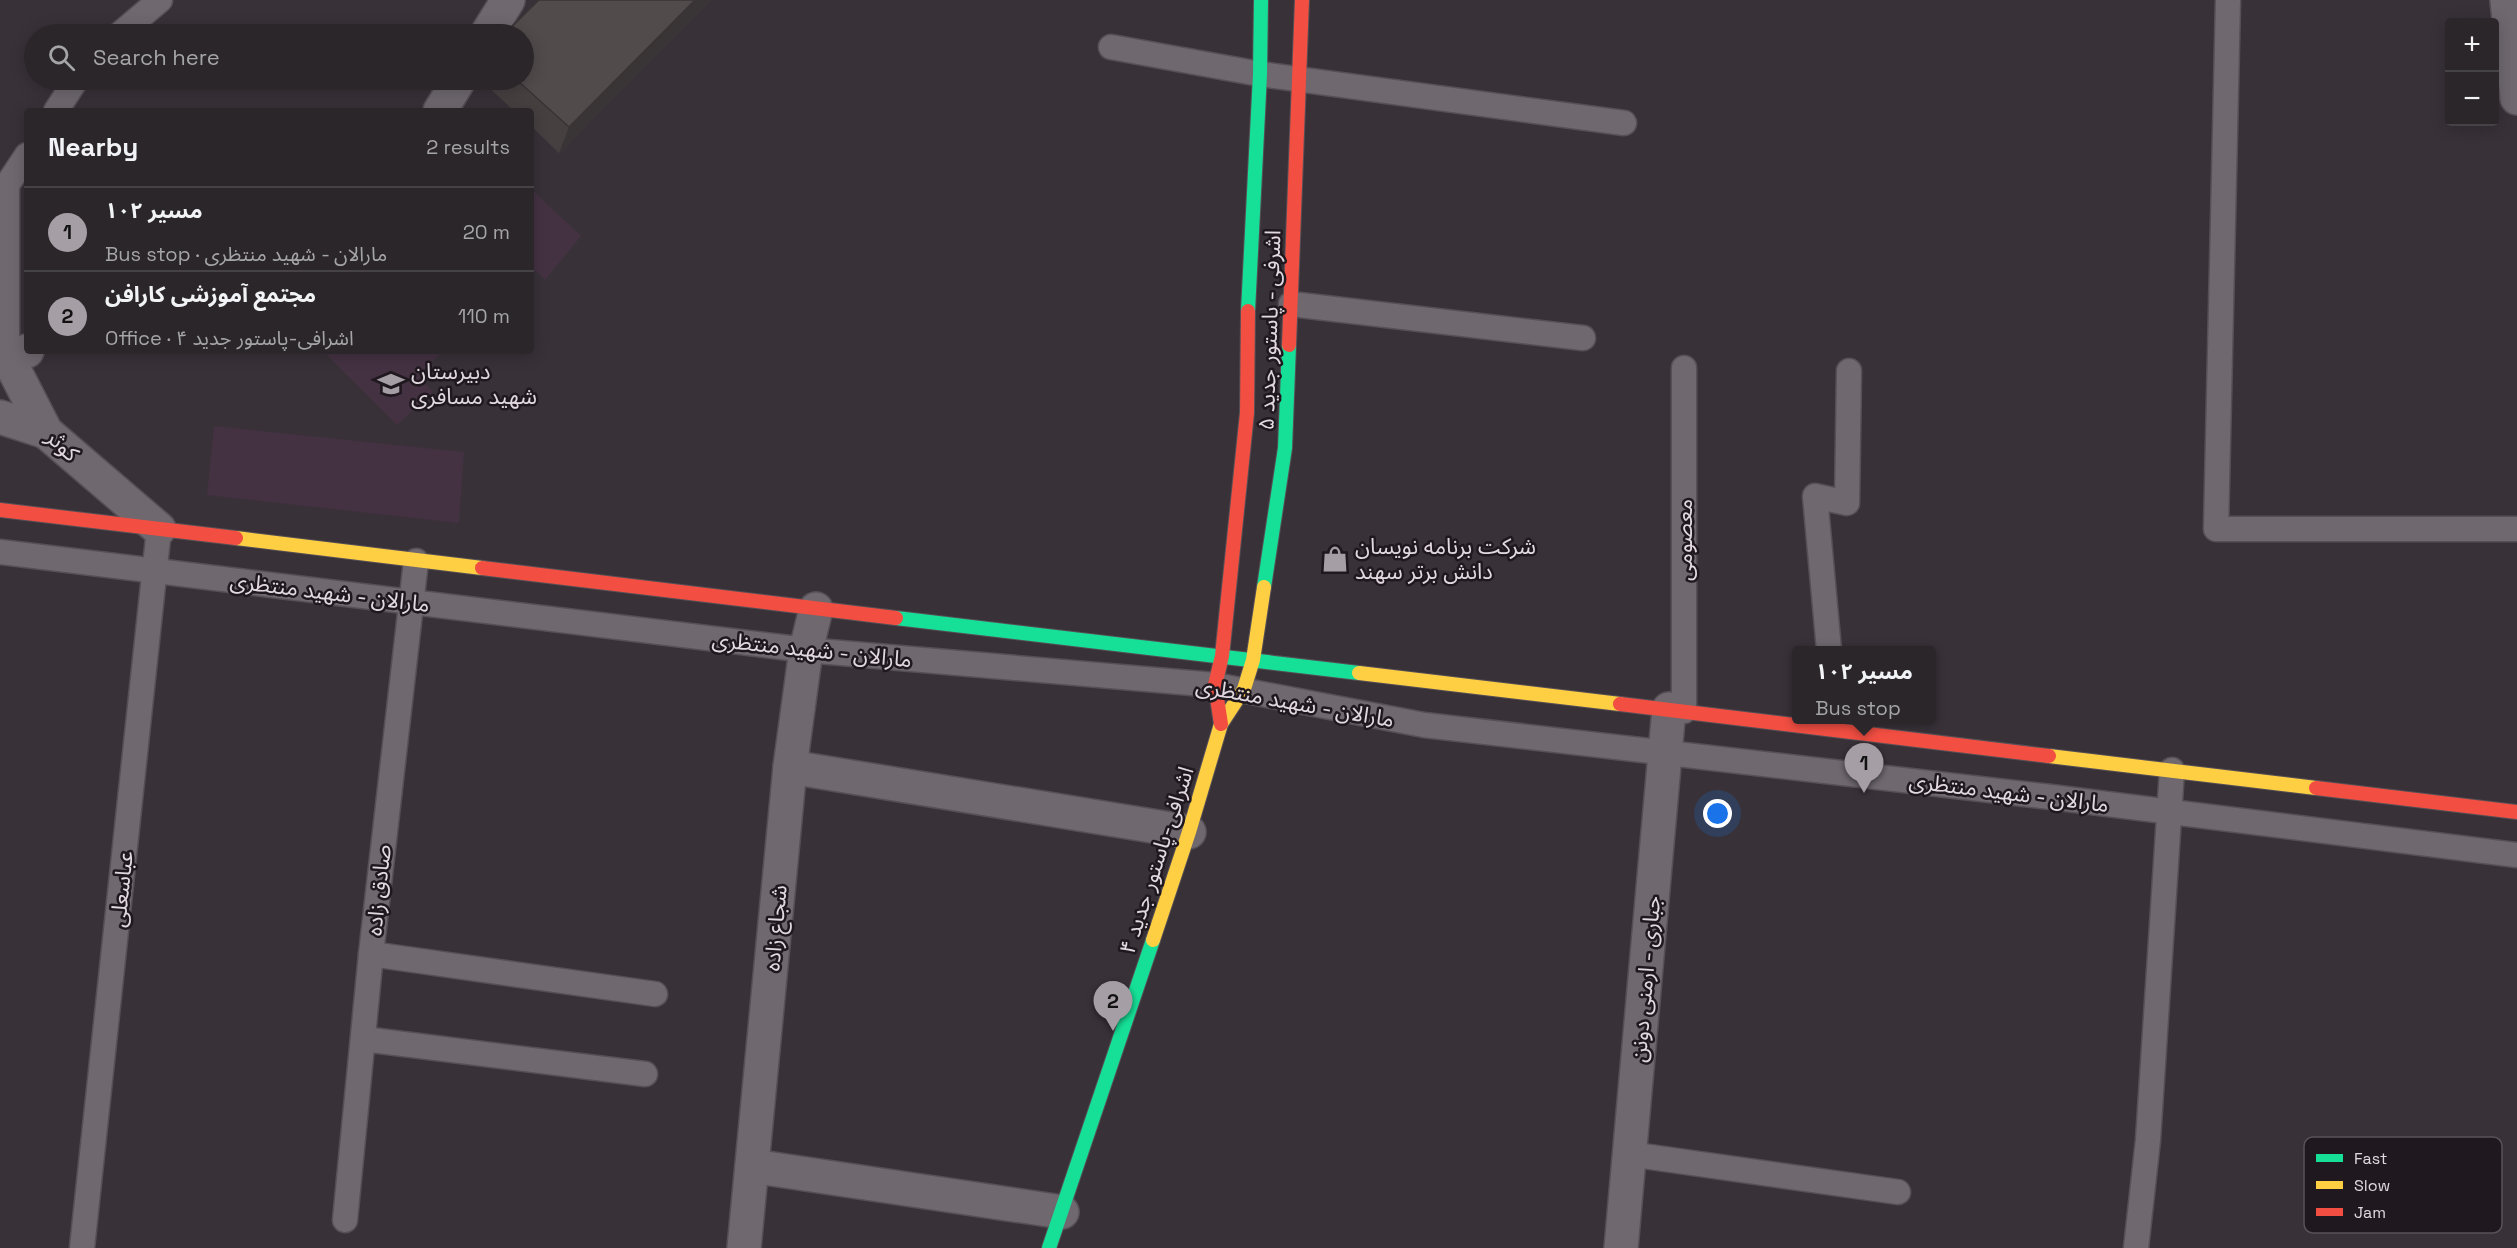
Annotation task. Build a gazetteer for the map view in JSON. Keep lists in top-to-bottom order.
{
  "streets": {
    "main road": ["اشرفی - پاستور جدید ۵", "مارالان - شهید منتظری", "اشرافی-پاستور جدید ۴"],
    "street": ["کوثر", "شجاع زاده", "جباری - ارمنی دونن"],
    "lane": ["معصومی", "عباسعلی", "صادق زاده"]
  },
  "crossings": [
    ["اشرفی - پاستور جدید ۵", "مارالان - شهید منتظری"],
    ["اشرفی - پاستور جدید ۵", "اشرافی-پاستور جدید ۴"],
    ["کوثر", "مارالان - شهید منتظری"],
    ["کوثر", "عباسعلی"],
    ["معصومی", "مارالان - شهید منتظری"],
    ["معصومی", "جباری - ارمنی دونن"],
    ["مارالان - شهید منتظری", "اشرافی-پاستور جدید ۴"],
    ["مارالان - شهید منتظری", "عباسعلی"],
    ["مارالان - شهید منتظری", "صادق زاده"],
    ["مارالان - شهید منتظری", "شجاع زاده"],
    ["مارالان - شهید منتظری", "جباری - ارمنی دونن"]
  ],
  "places": {
    "school or university": ["دبیرستان شهید مسافری"],
    "shop": ["شرکت برنامه نویسان دانش برتر سهند"]
  },
  "legend": ["Fast", "Slow", "Jam"],
  "page": {
    "map_buttons": ["+", "−"],
    "search": "Search here",
    "heading": ["Nearby", "2 results"],
    "list": [
      {
        "mark": "1",
        "name": "مسیر ۱۰۲",
        "note": "Bus stop · مارالان - شهید منتظری",
        "value": "20 m"
      },
      {
        "mark": "2",
        "name": "مجتمع آموزشی کارافن",
        "note": "Office · اشرافی-پاستور جدید ۴",
        "value": "110 m"
      }
    ],
    "popup": ["مسیر ۱۰۲", "Bus stop"],
    "pins": ["1", "2"]
  }
}
